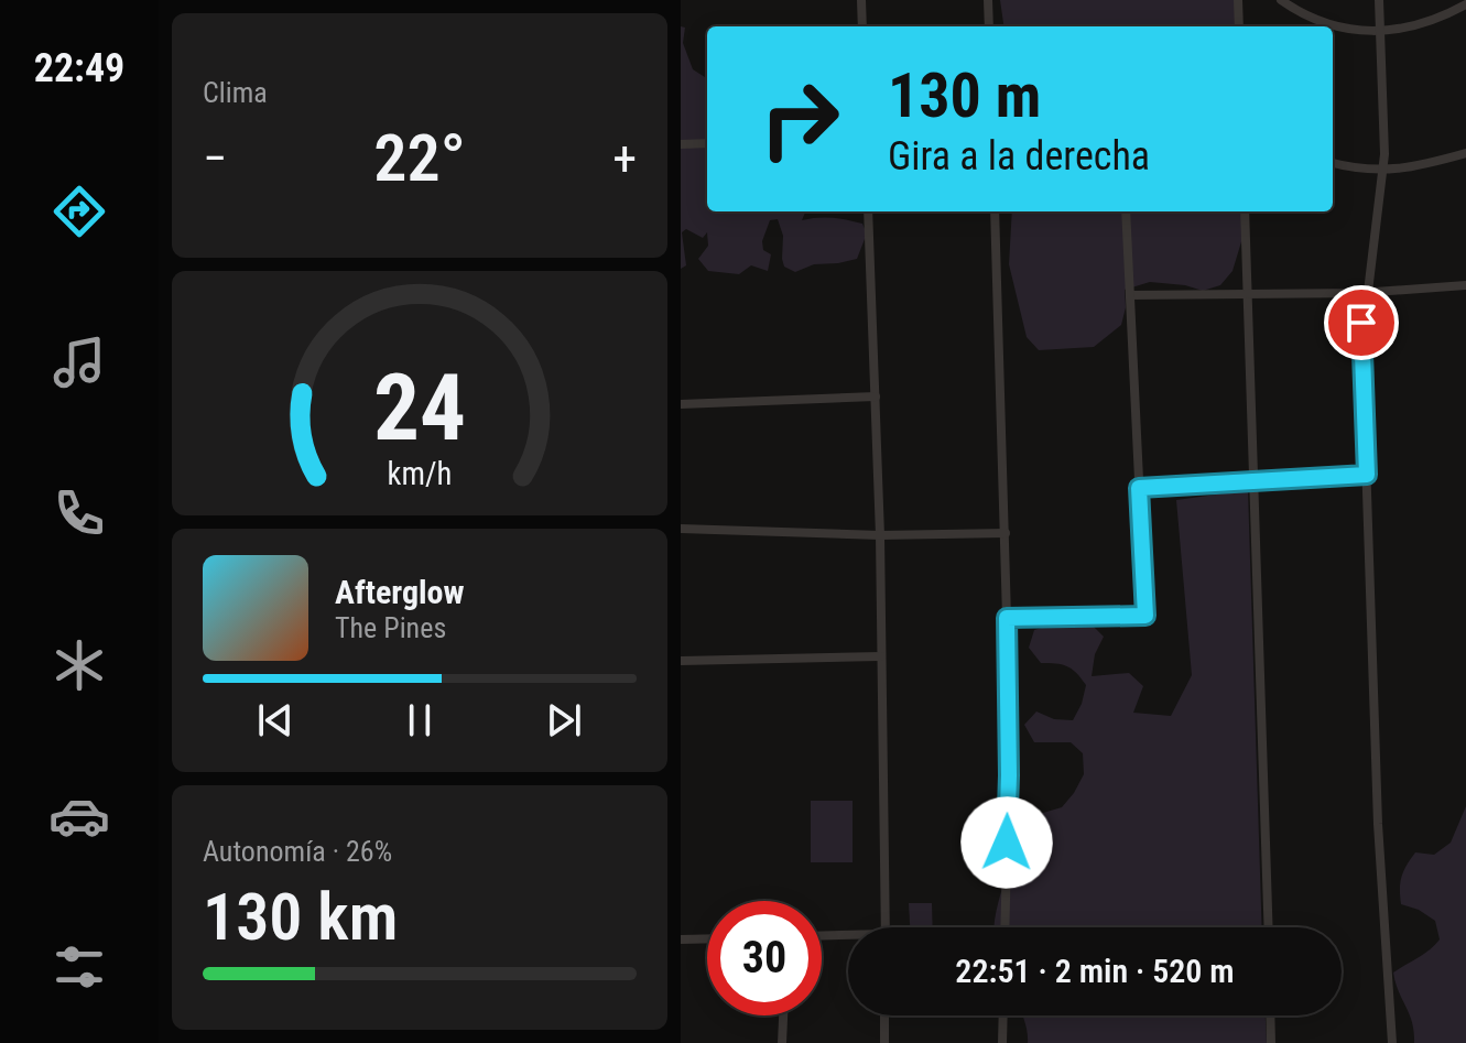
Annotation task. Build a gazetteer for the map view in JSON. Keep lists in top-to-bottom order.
{
  "page": {
    "tabs": "22:49",
    "tile": [
      "Clima",
      ["Autonomía · 26%", "130 km"]
    ],
    "turn": ["130 m", "Gira a la derecha"],
    "heat": ["−", "22°", "+"],
    "song": ["Afterglow", "The Pines"],
    "limit": "30",
    "trip": "22:51 · 2 min · 520 m",
    "gauge": ["24", "km/h"]
  }
}
